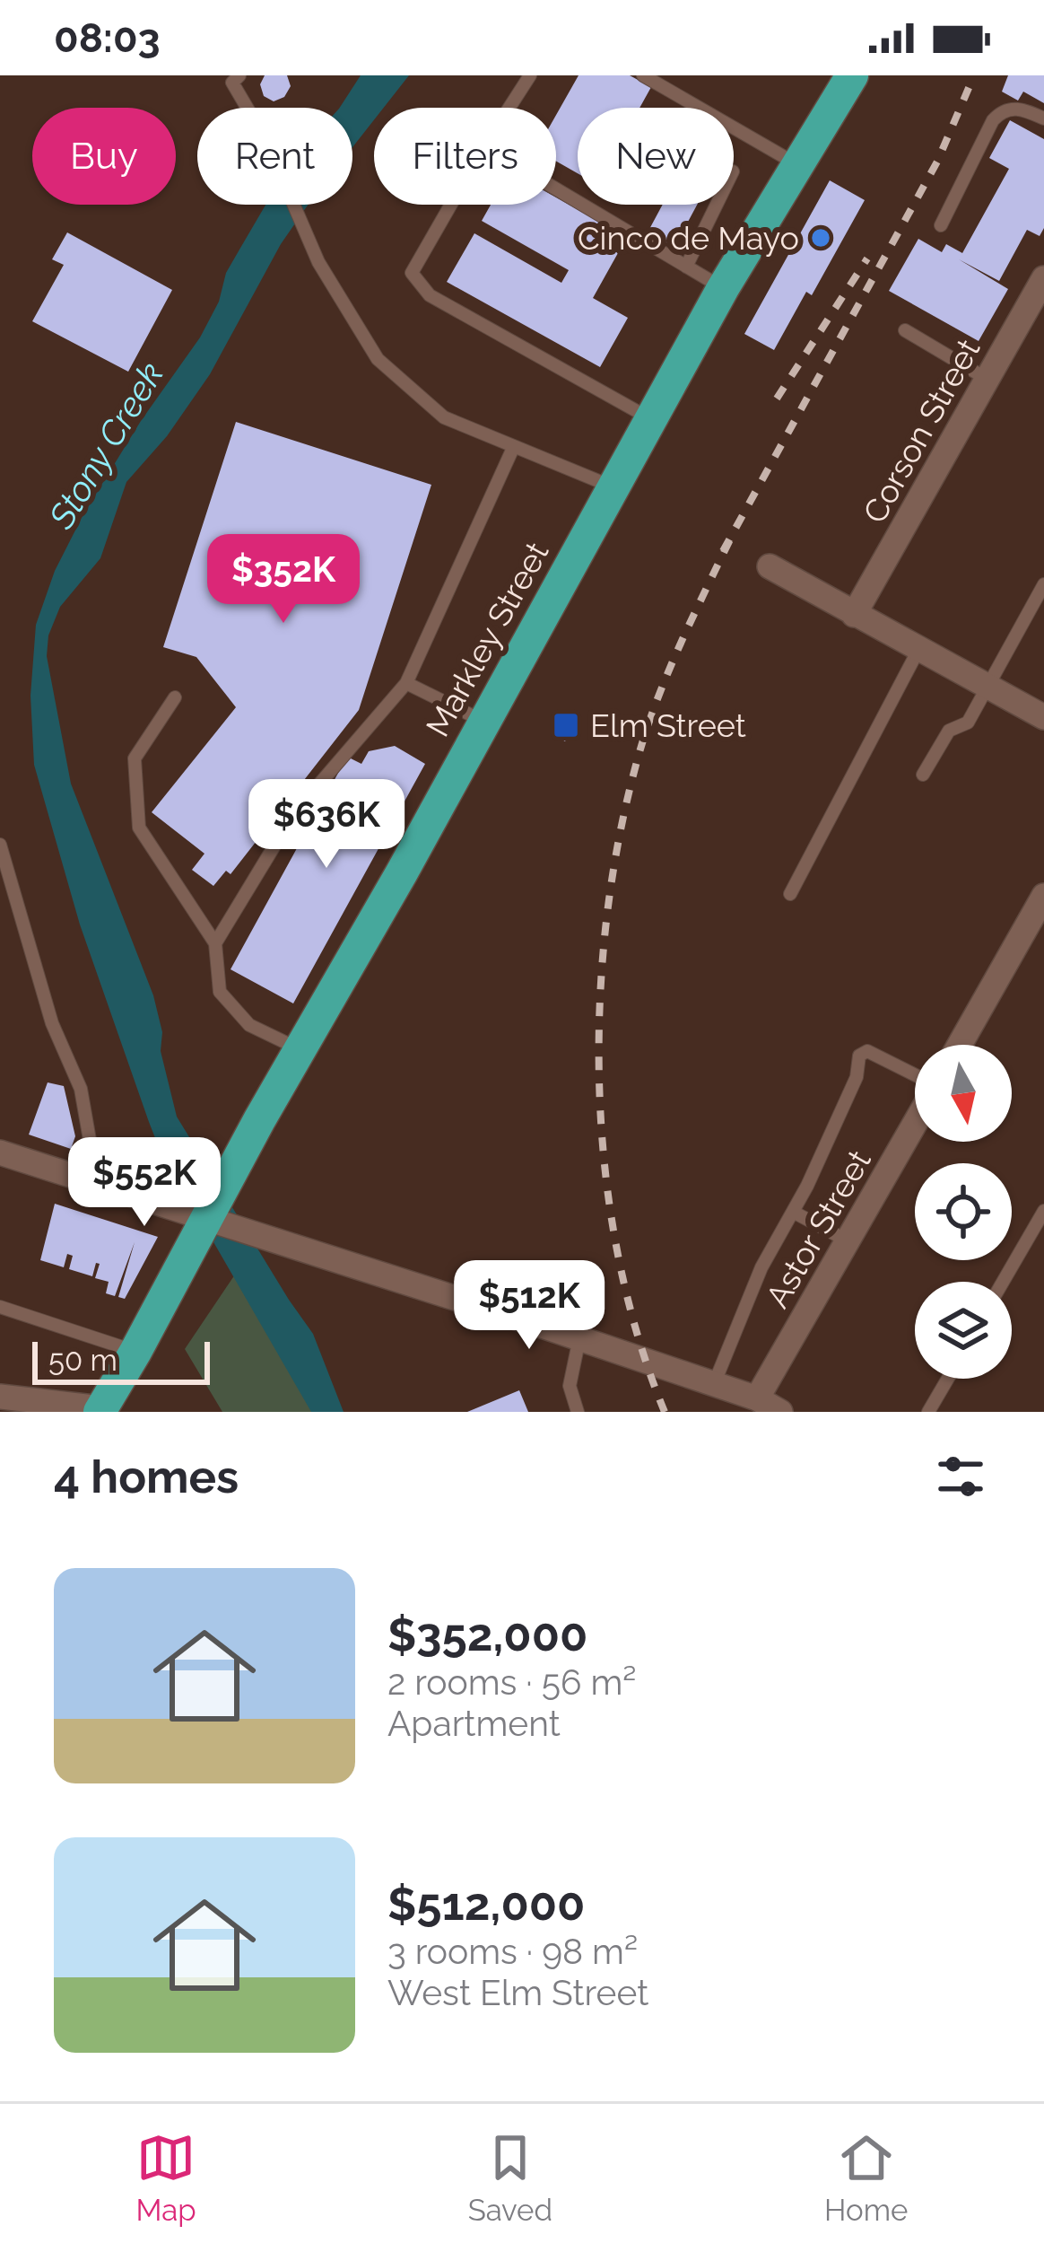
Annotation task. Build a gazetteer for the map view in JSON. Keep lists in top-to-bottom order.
{
  "streets": {
    "highway": ["Markley Street"],
    "street": ["Corson Street", "Astor Street"]
  },
  "water": ["Stony Creek"],
  "places": {
    "other": ["Cinco de Mayo"],
    "transit": ["Elm Street"]
  },
  "scale_bar": "50 m",
  "north": "bottom",
  "page": {
    "status": "08:03",
    "chip": [
      "Buy",
      "Rent",
      "Filters",
      "New"
    ],
    "price": [
      "$352K",
      "$636K",
      "$552K",
      "$512K"
    ],
    "scale": "50 m",
    "heading": "4 homes",
    "list": [
      {
        "name": "$352,000",
        "note": "2 rooms · 56 m² · Apartment"
      },
      {
        "name": "$512,000",
        "note": "3 rooms · 98 m² · West Elm Street"
      }
    ],
    "tabs": ["Map", "Saved", "Home"]
  }
}
